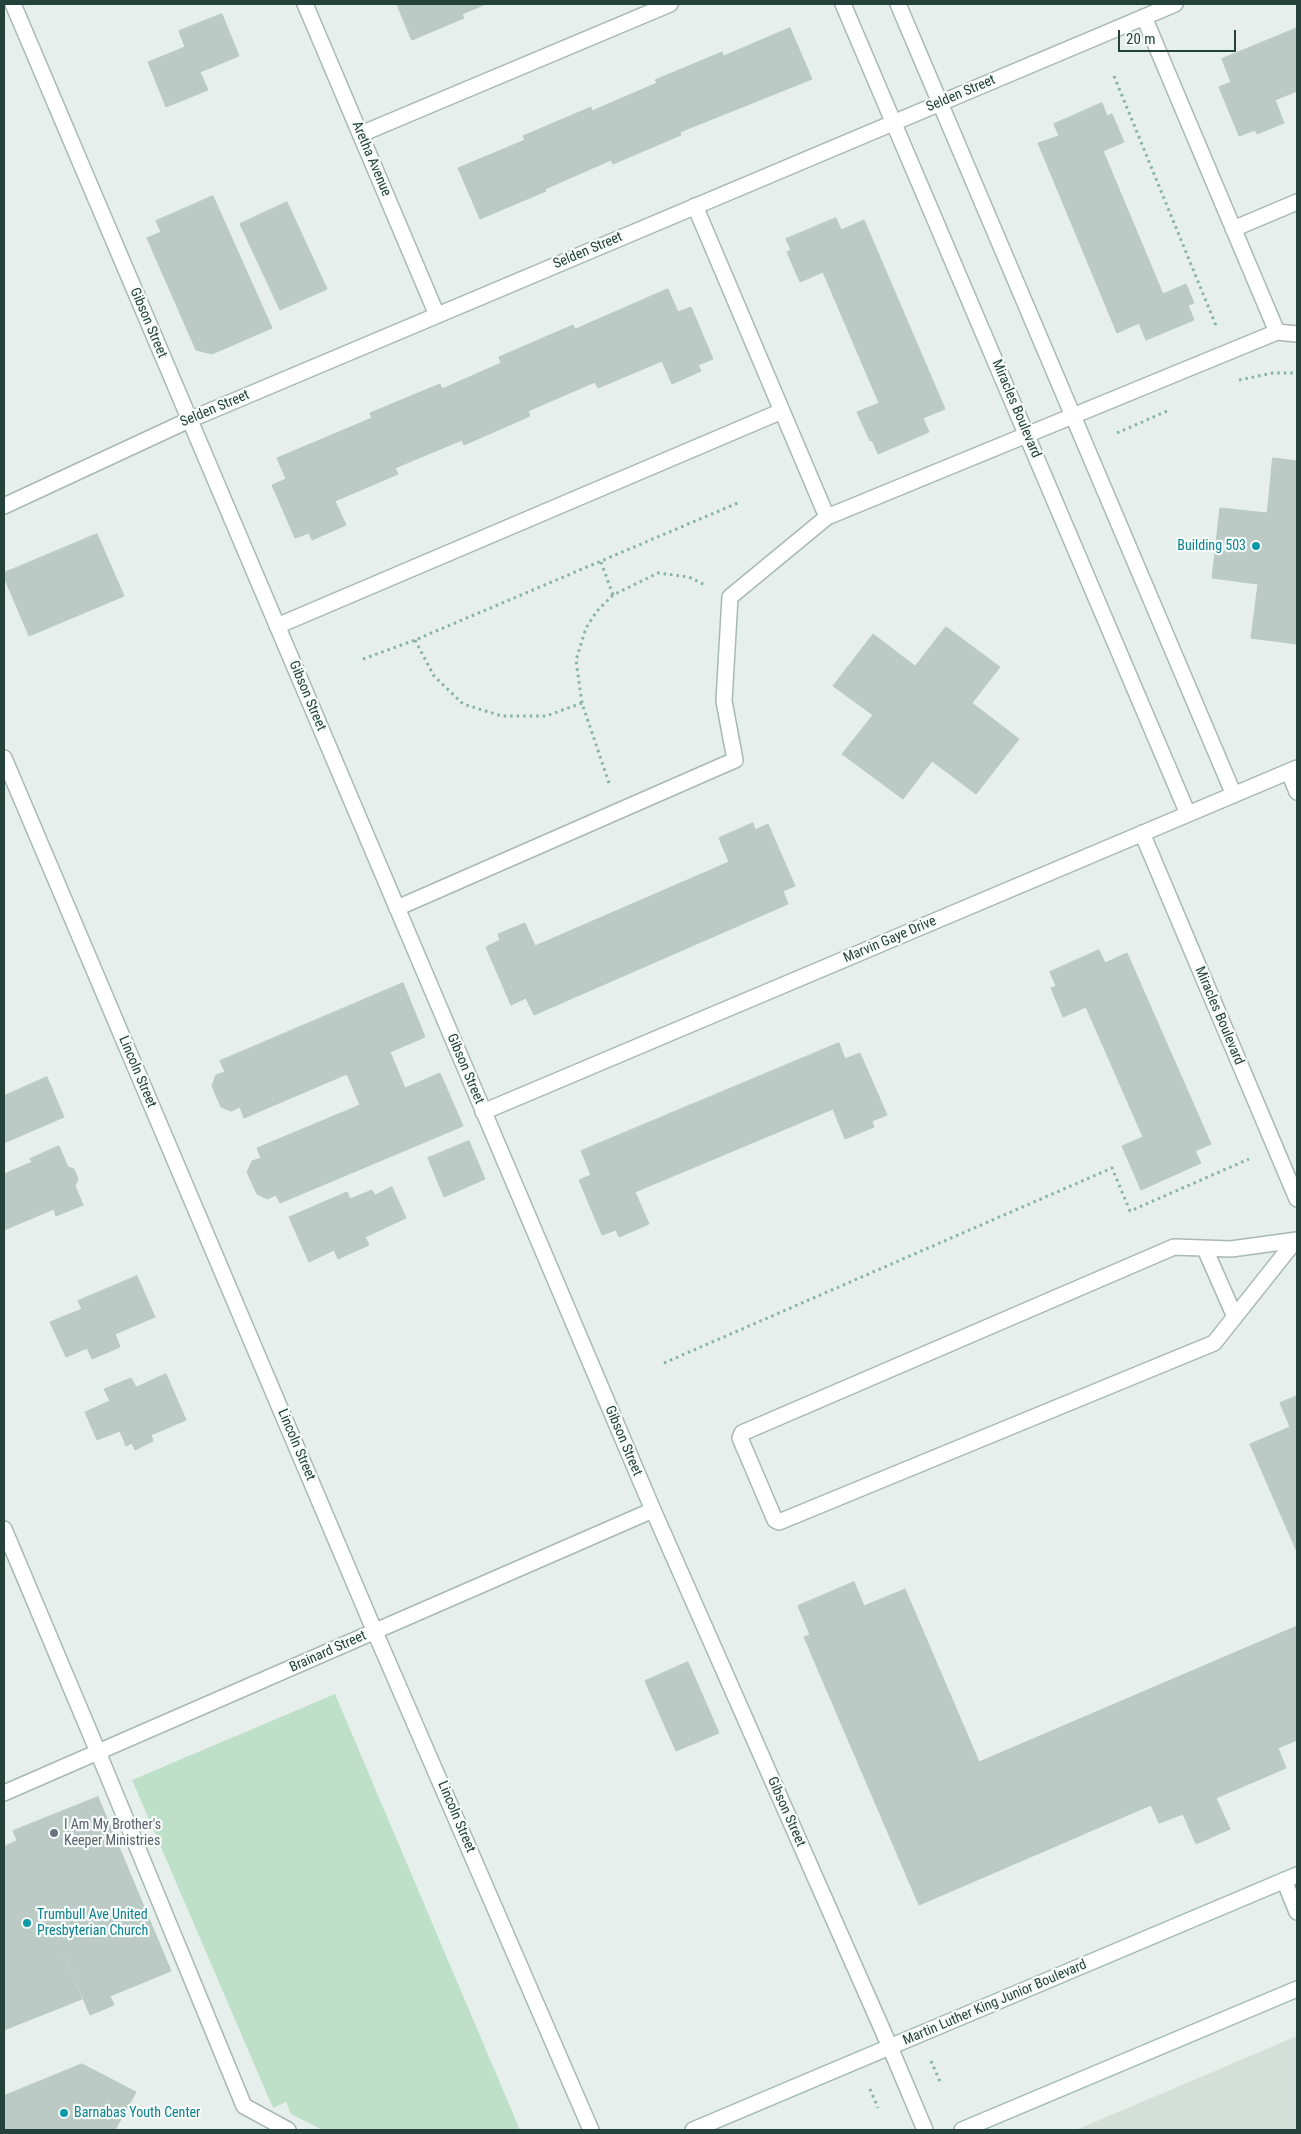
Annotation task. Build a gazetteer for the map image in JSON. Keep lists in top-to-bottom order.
{
  "streets": {
    "street": [
      "Selden Street",
      "Aretha Avenue",
      "Gibson Street",
      "Miracles Boulevard",
      "Marvin Gaye Drive",
      "Lincoln Street",
      "Brainard Street",
      "Martin Luther King Junior Boulevard"
    ]
  },
  "crossings": [
    ["Selden Street", "Aretha Avenue"],
    ["Selden Street", "Gibson Street"],
    ["Selden Street", "Miracles Boulevard"],
    ["Gibson Street", "Marvin Gaye Drive"],
    ["Gibson Street", "Brainard Street"],
    ["Gibson Street", "Martin Luther King Junior Boulevard"],
    ["Miracles Boulevard", "Marvin Gaye Drive"],
    ["Lincoln Street", "Brainard Street"]
  ],
  "places": [
    "Building 503",
    "I Am My Brother's Keeper Ministries",
    "Trumbull Ave United Presbyterian Church",
    "Barnabas Youth Center"
  ],
  "scale_bar": "20 m"
}
